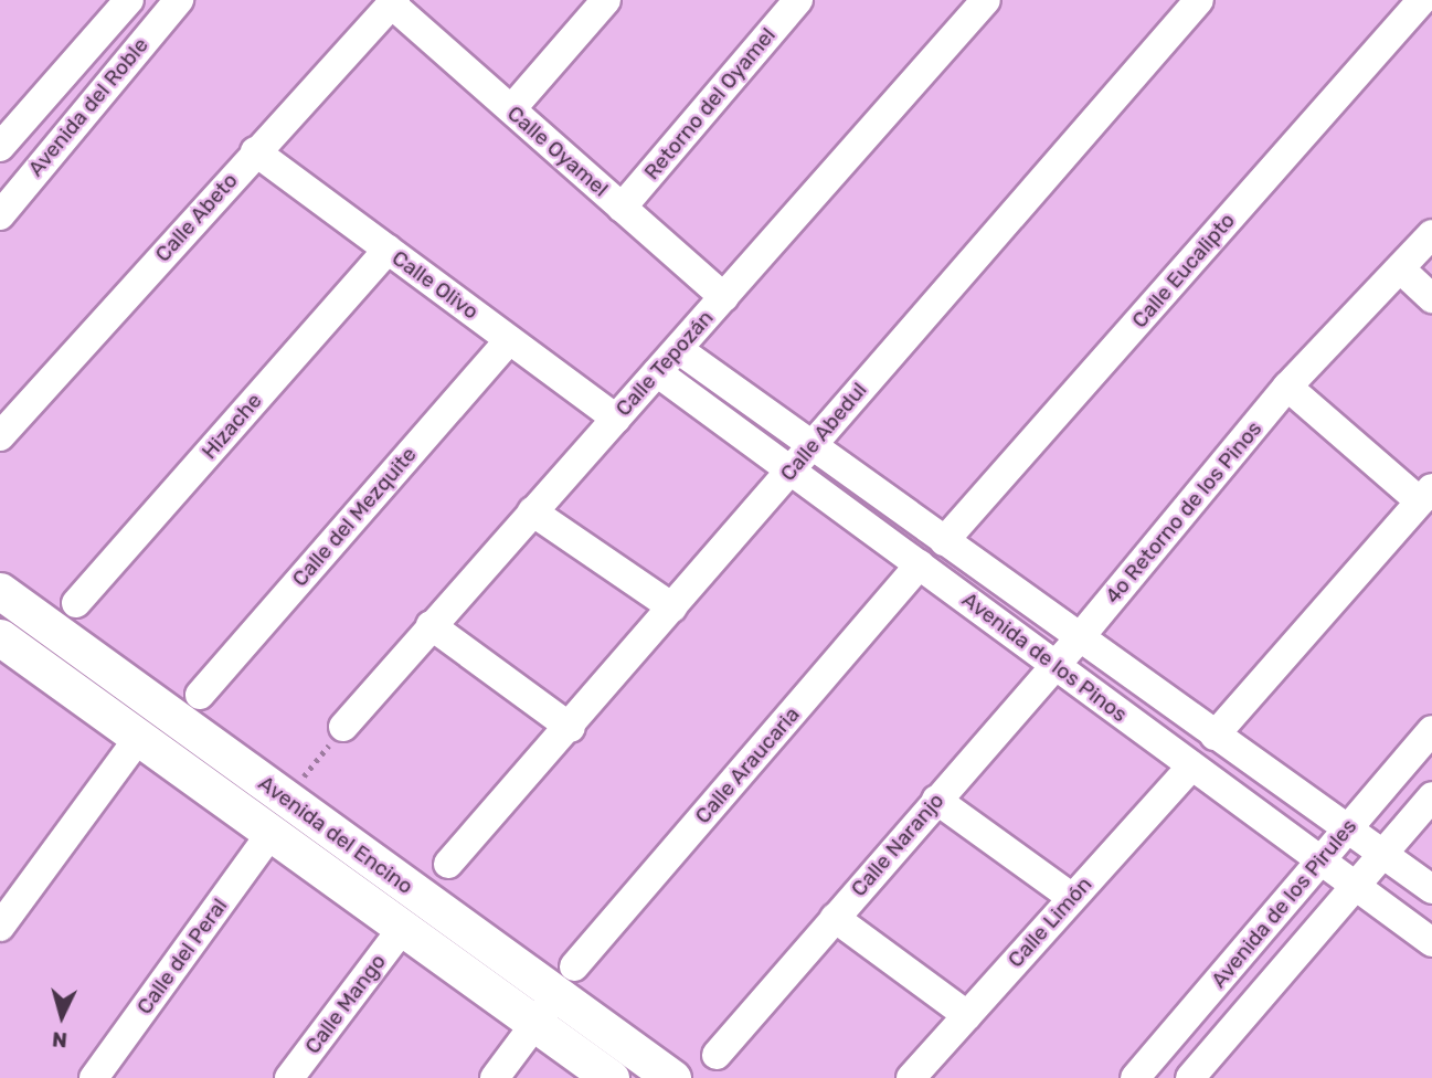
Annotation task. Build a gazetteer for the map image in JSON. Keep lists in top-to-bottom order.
{
  "streets": {
    "street": [
      "Retorno del Oyamel",
      "Avenida del Roble",
      "Calle Oyamel",
      "Calle Abeto",
      "Calle Eucalipto",
      "Calle Olivo",
      "Calle Tepozán",
      "Hizache",
      "Calle Abedul",
      "4o Retorno de los Pinos",
      "Calle del Mezquite",
      "Avenida de los Pinos",
      "Calle Araucaria",
      "Avenida del Encino",
      "Calle Naranjo",
      "Avenida de los Pirules",
      "Calle Limón",
      "Calle del Peral",
      "Calle Mango"
    ]
  },
  "crossings": [
    ["Retorno del Oyamel", "Calle Oyamel"],
    ["Calle Oyamel", "Calle Abeto"],
    ["Calle Oyamel", "Calle Tepozán"],
    ["Calle Abeto", "Calle Olivo"],
    ["Calle Eucalipto", "Avenida de los Pinos"],
    ["Calle Olivo", "Calle Tepozán"],
    ["Calle Olivo", "Hizache"],
    ["Calle Olivo", "Calle del Mezquite"],
    ["Calle Tepozán", "Avenida de los Pinos"],
    ["Calle Abedul", "Avenida de los Pinos"],
    ["4o Retorno de los Pinos", "Avenida de los Pinos"],
    ["4o Retorno de los Pinos", "Calle Naranjo"],
    ["Avenida de los Pinos", "Calle Araucaria"],
    ["Avenida de los Pinos", "Calle Naranjo"],
    ["Avenida de los Pinos", "Avenida de los Pirules"],
    ["Avenida de los Pinos", "Calle Limón"],
    ["Calle Araucaria", "Avenida del Encino"],
    ["Avenida del Encino", "Calle del Peral"],
    ["Avenida del Encino", "Calle Mango"]
  ],
  "north": "bottom"
}
